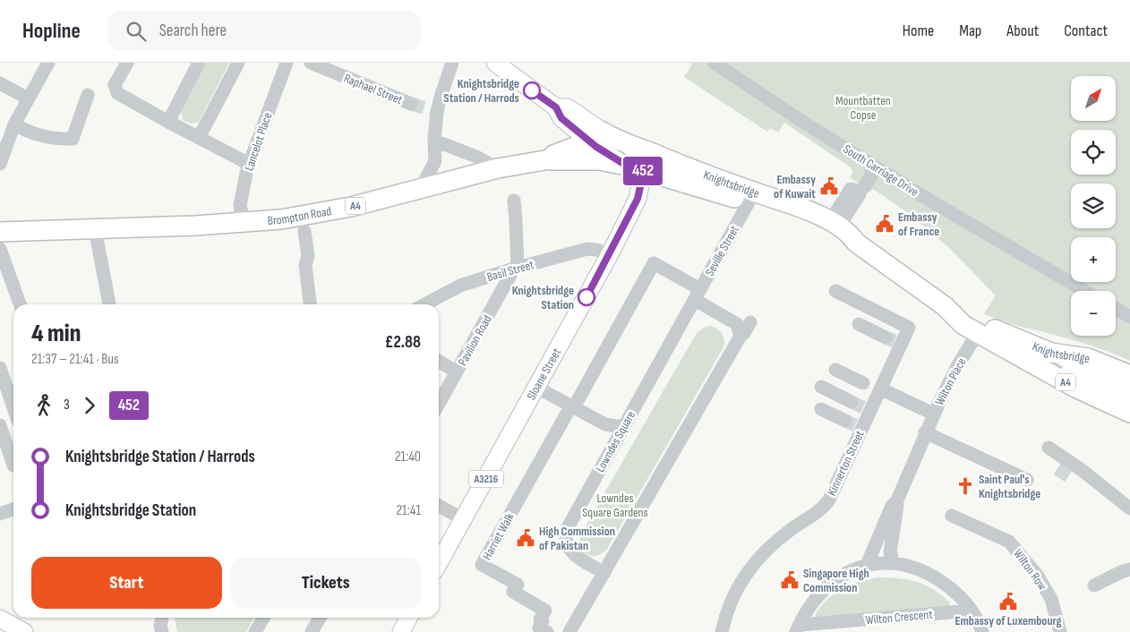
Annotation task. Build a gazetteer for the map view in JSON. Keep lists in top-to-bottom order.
{
  "streets": {
    "highway": ["Knightsbridge", "A4", "Brompton Road"],
    "main road": ["Sloane Street", "A3216"],
    "street": [
      "Raphael Street",
      "Lancelot Place",
      "South Carriage Drive",
      "Seville Street",
      "Basil Street",
      "Pavilion Road",
      "Wilton Place",
      "Lowndes Square",
      "Kinnerton Street",
      "Harriet Walk",
      "Wilton Row",
      "Wilton Crescent"
    ]
  },
  "crossings": [
    ["Lancelot Place", "Brompton Road"],
    ["Knightsbridge", "A4"],
    ["Knightsbridge", "Brompton Road"],
    ["Knightsbridge", "Seville Street"],
    ["Knightsbridge", "Sloane Street"],
    ["Knightsbridge", "Wilton Place"],
    ["Seville Street", "Lowndes Square"],
    ["Seville Street", "Harriet Walk"],
    ["Basil Street", "Pavilion Road"],
    ["Basil Street", "Sloane Street"],
    ["Wilton Place", "Wilton Crescent"],
    ["Lowndes Square", "Harriet Walk"]
  ],
  "parks": ["Mountbatten Copse", "Lowndes Square Gardens"],
  "places": {
    "other": ["Knightsbridge Station / Harrods", "Knightsbridge Station"],
    "public building": [
      "Embassy of Kuwait",
      "Embassy of France",
      "High Commission of Pakistan",
      "Singapore High Commission",
      "Embassy of Luxembourg"
    ],
    "church": ["Saint Paul's Knightsbridge"]
  },
  "lines": ["bus line 452"],
  "north": "top right",
  "page": {
    "header": "Hopline",
    "search": "Search here",
    "nav": [
      "Home",
      "Map",
      "About",
      "Contact"
    ],
    "on_map": "452",
    "map_buttons": ["+", "−"],
    "heading": ["4 min", "21:37 – 21:41 · Bus", "£2.88"],
    "legs": ["3", "452"],
    "list": [
      {
        "name": "Knightsbridge Station / Harrods",
        "value": "21:40"
      },
      {
        "name": "Knightsbridge Station",
        "value": "21:41"
      }
    ],
    "buttons": ["Start", "Tickets"]
  }
}
